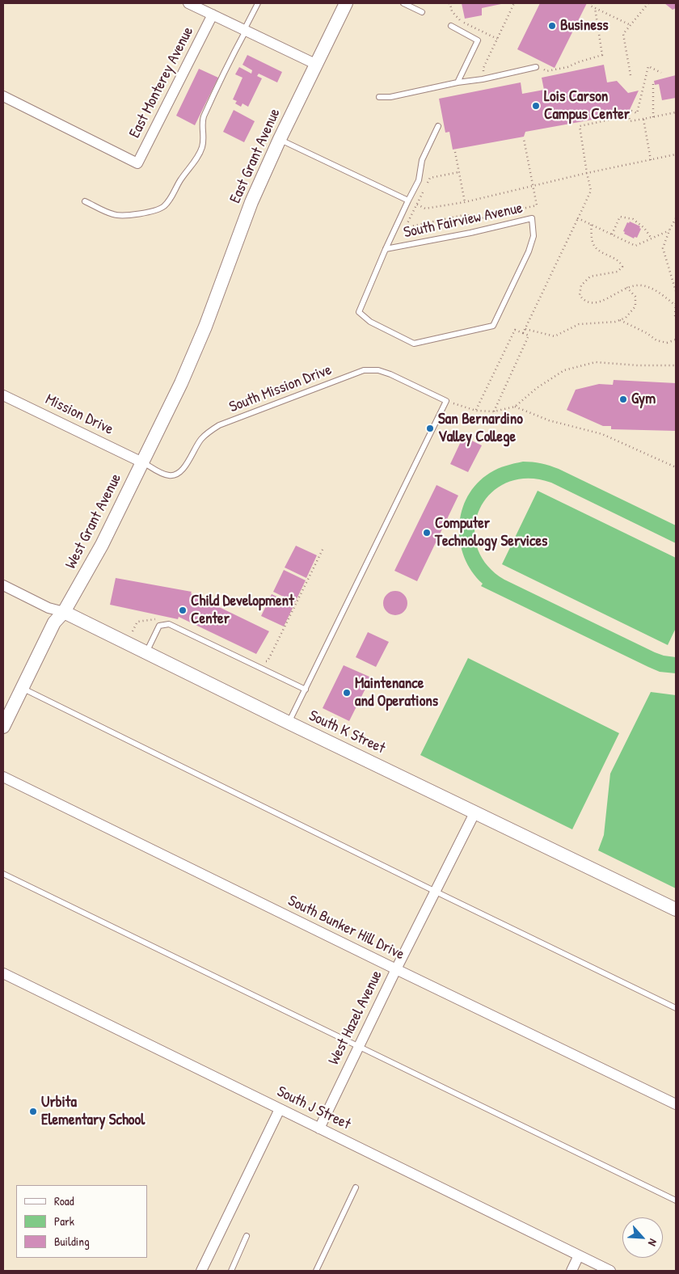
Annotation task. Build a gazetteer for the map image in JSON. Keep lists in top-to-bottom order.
{
  "streets": {
    "street": [
      "East Monterey Avenue",
      "East Grant Avenue",
      "Mission Drive",
      "West Grant Avenue",
      "South K Street",
      "South Bunker Hill Drive",
      "West Hazel Avenue",
      "South J Street"
    ],
    "lane": ["South Fairview Avenue", "South Mission Drive"]
  },
  "crossings": [
    ["East Grant Avenue", "South Fairview Avenue"],
    ["East Grant Avenue", "West Grant Avenue"],
    ["South Mission Drive", "Mission Drive"],
    ["South Mission Drive", "West Grant Avenue"],
    ["Mission Drive", "West Grant Avenue"],
    ["West Grant Avenue", "South K Street"],
    ["South K Street", "West Hazel Avenue"],
    ["South Bunker Hill Drive", "West Hazel Avenue"],
    ["West Hazel Avenue", "South J Street"]
  ],
  "places": [
    "Business",
    "Lois Carson Campus Center",
    "Gym",
    "San Bernardino Valley College",
    "Computer Technology Services",
    "Child Development Center",
    "Maintenance and Operations",
    "Urbita Elementary School"
  ],
  "legend": ["Road", "Park", "Building"],
  "north": "bottom right"
}
